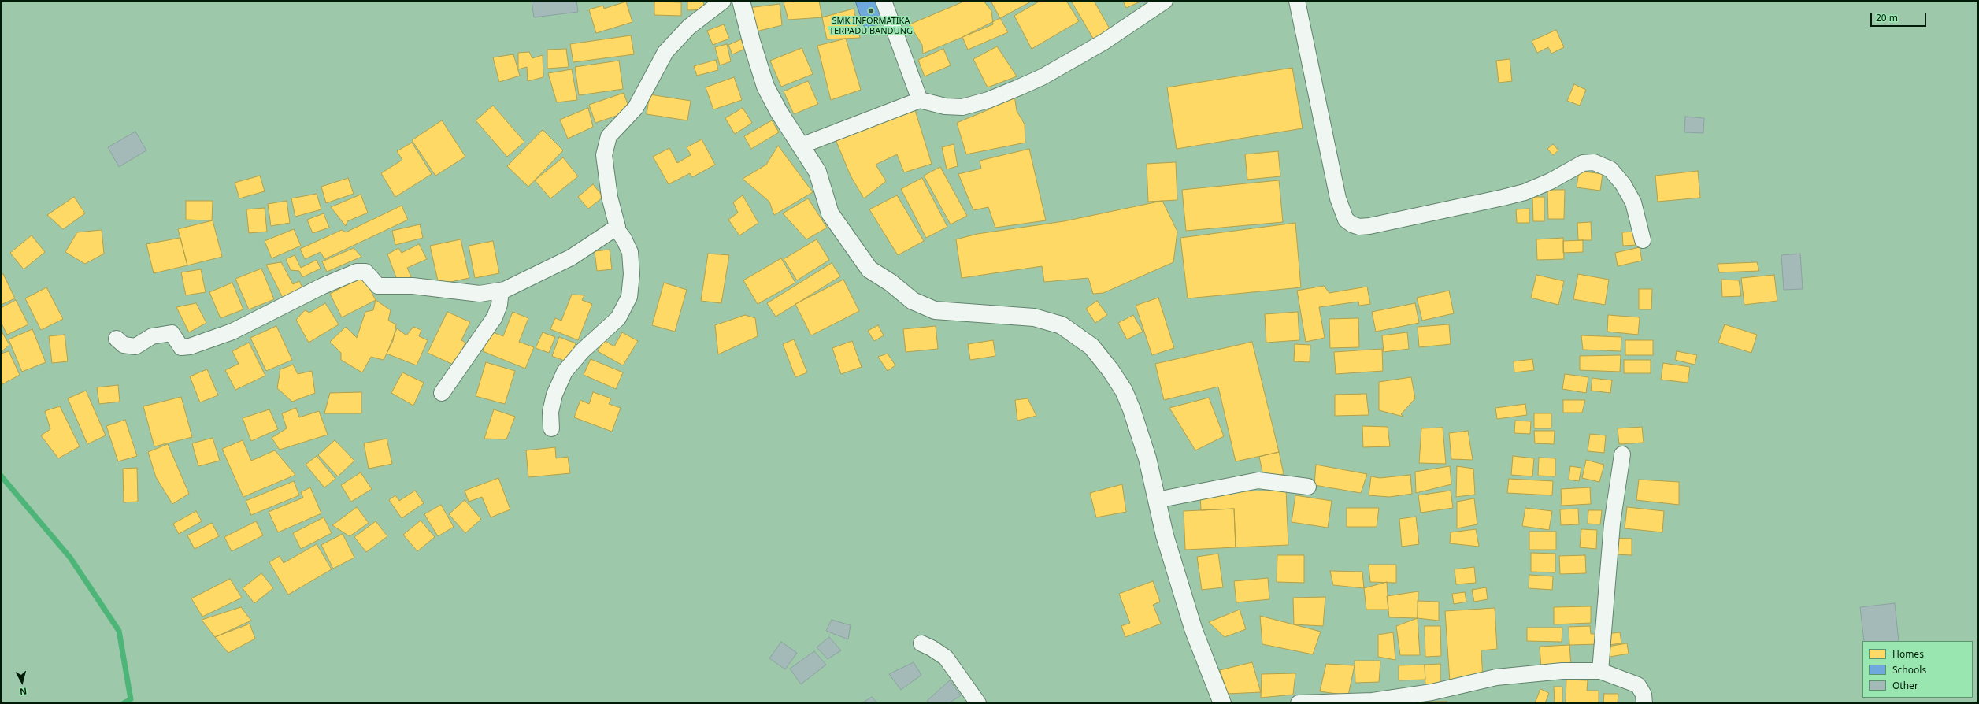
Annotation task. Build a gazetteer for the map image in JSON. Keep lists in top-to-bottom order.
{
  "places": ["SMK INFORMATIKA TERPADU BANDUNG"],
  "legend": ["Homes", "Schools", "Other"],
  "scale_bar": "20 m",
  "north": "bottom"
}
